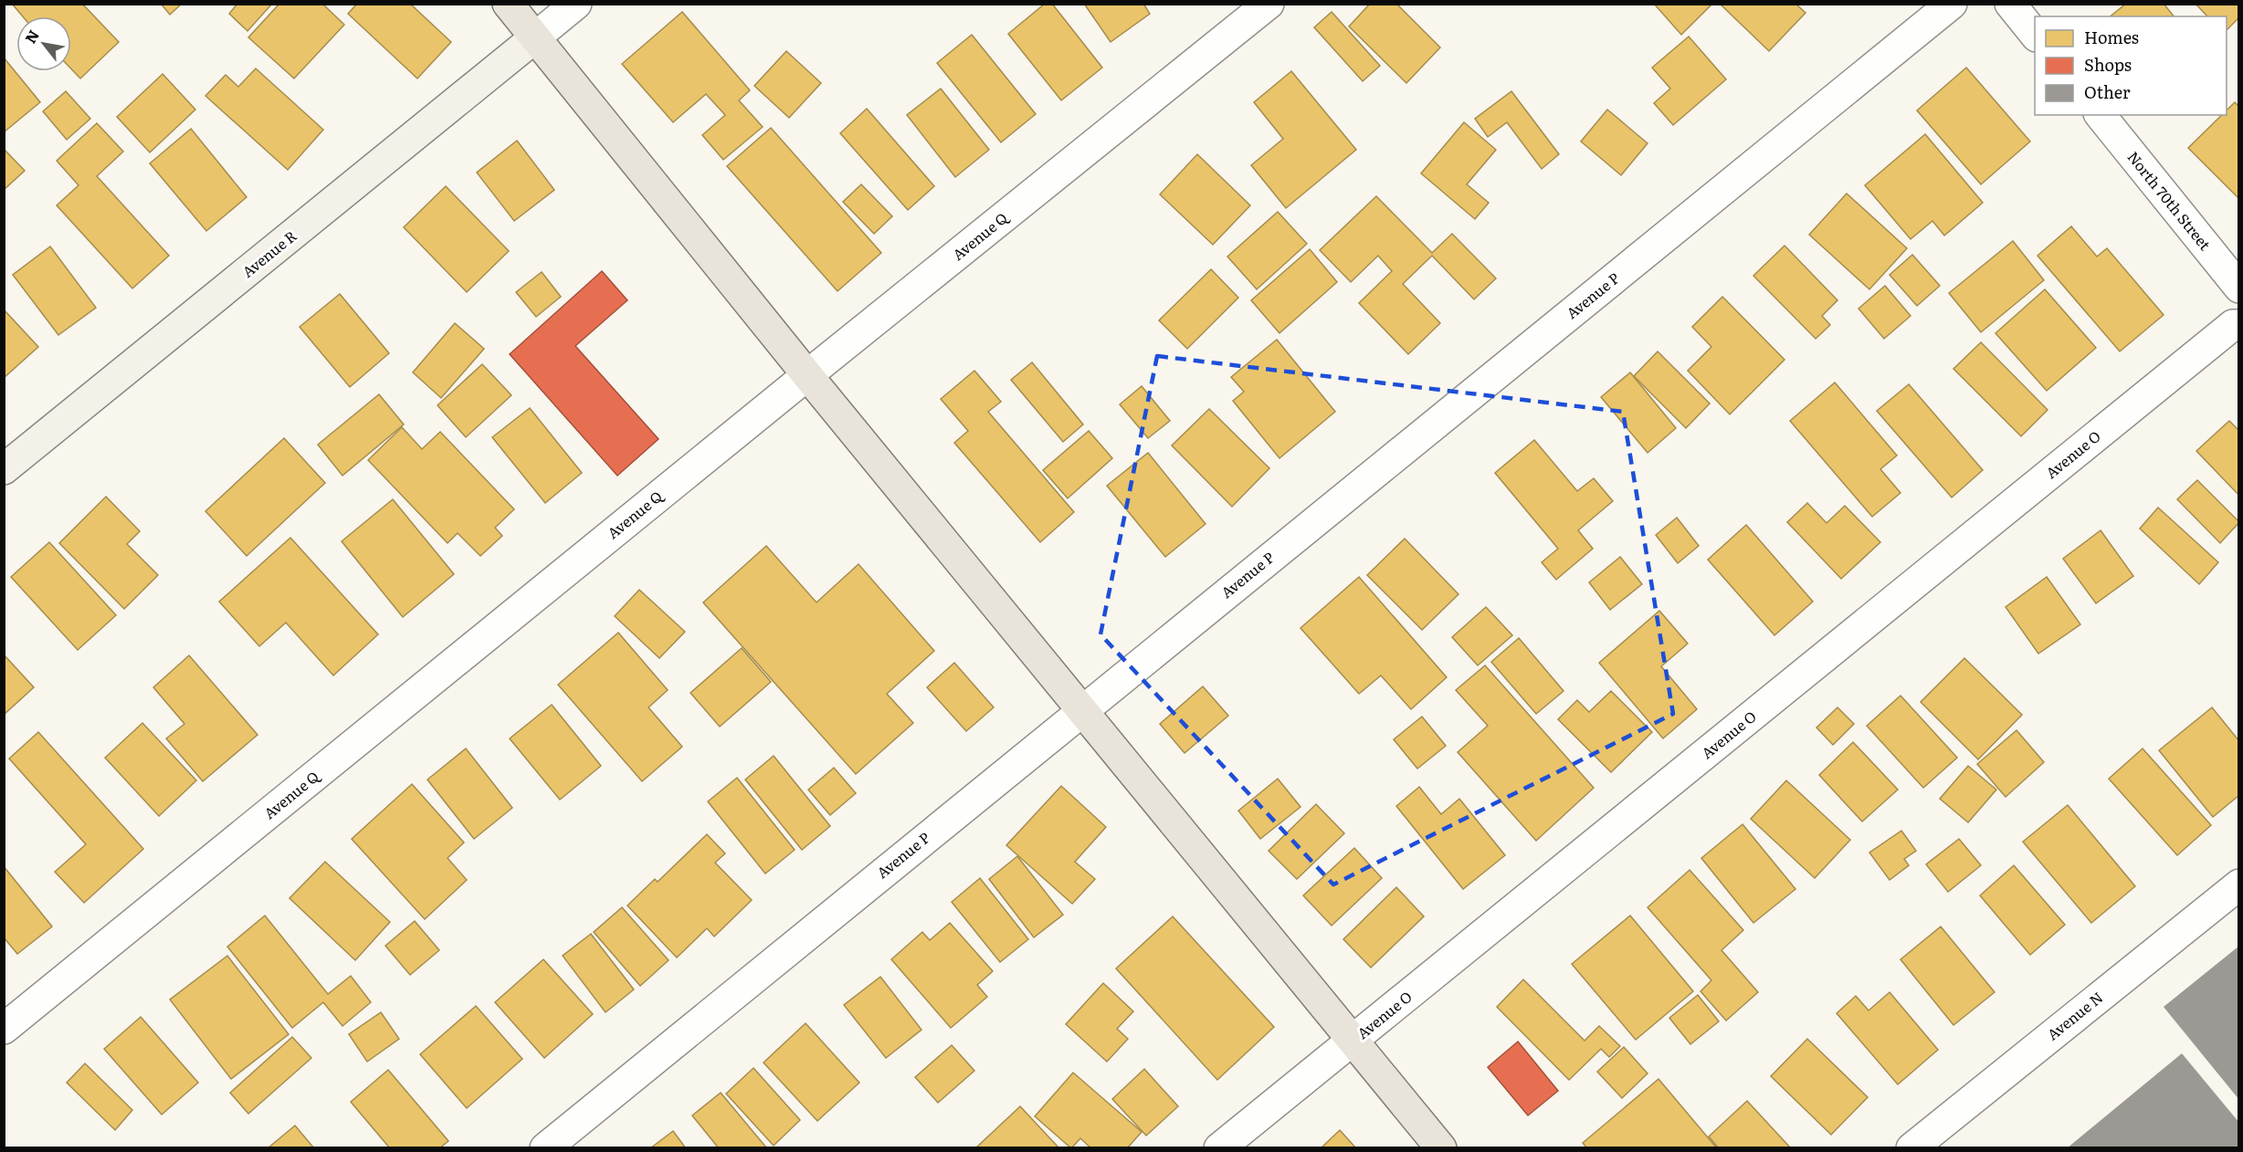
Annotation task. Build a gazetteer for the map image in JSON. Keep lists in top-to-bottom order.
{
  "streets": {
    "street": [
      "North 70th Street",
      "Avenue Q",
      "Avenue R",
      "Avenue P",
      "Avenue O",
      "Avenue N"
    ]
  },
  "legend": ["Homes", "Shops", "Other"],
  "north": "top left"
}
